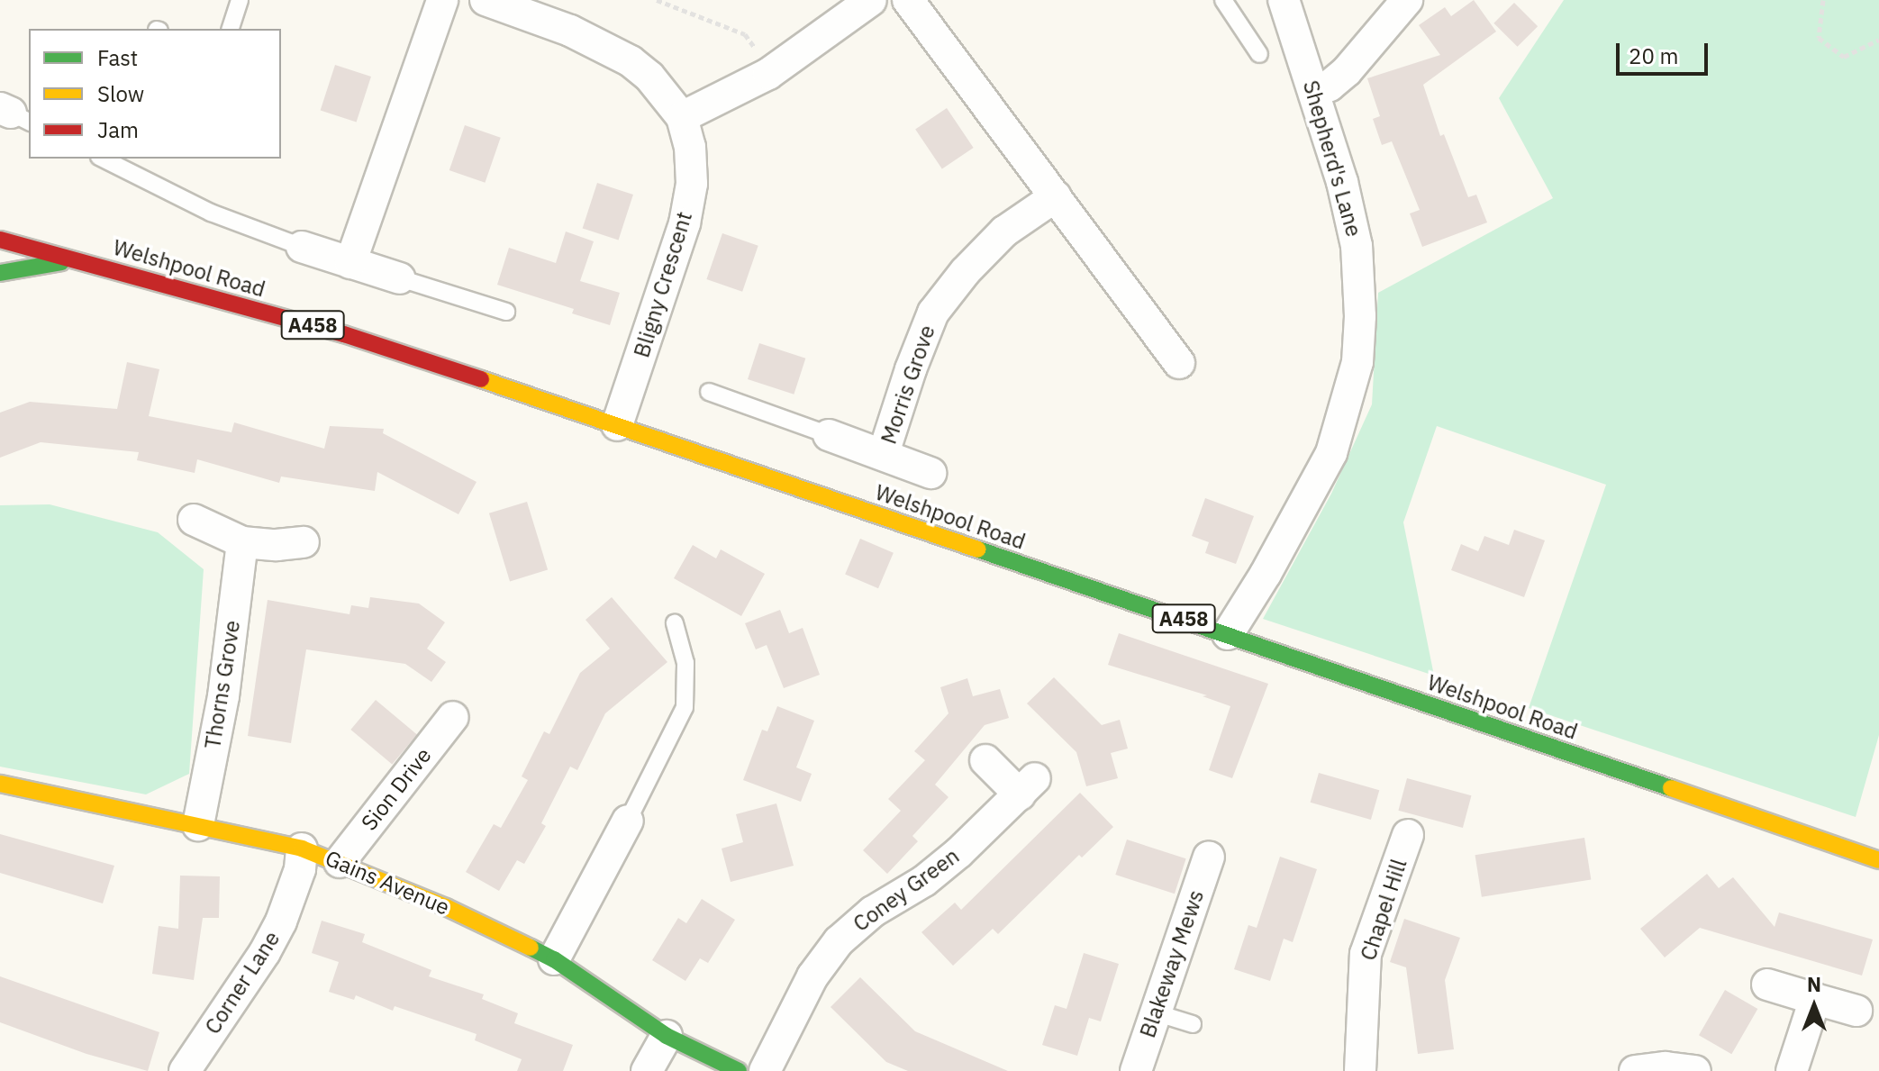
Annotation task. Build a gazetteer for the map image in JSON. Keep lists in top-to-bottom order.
{
  "streets": {
    "main road": ["Welshpool Road", "A458", "Gains Avenue"],
    "street": [
      "Shepherd's Lane",
      "Bligny Crescent",
      "Morris Grove",
      "Thorns Grove",
      "Sion Drive",
      "Coney Green",
      "Chapel Hill",
      "Blakeway Mews",
      "Corner Lane"
    ]
  },
  "crossings": [
    ["Shepherd's Lane", "Welshpool Road"],
    ["Welshpool Road", "Bligny Crescent"],
    ["Thorns Grove", "Gains Avenue"],
    ["Sion Drive", "Gains Avenue"],
    ["Gains Avenue", "Corner Lane"]
  ],
  "legend": ["Fast", "Slow", "Jam"],
  "scale_bar": "20 m",
  "north": "top"
}
